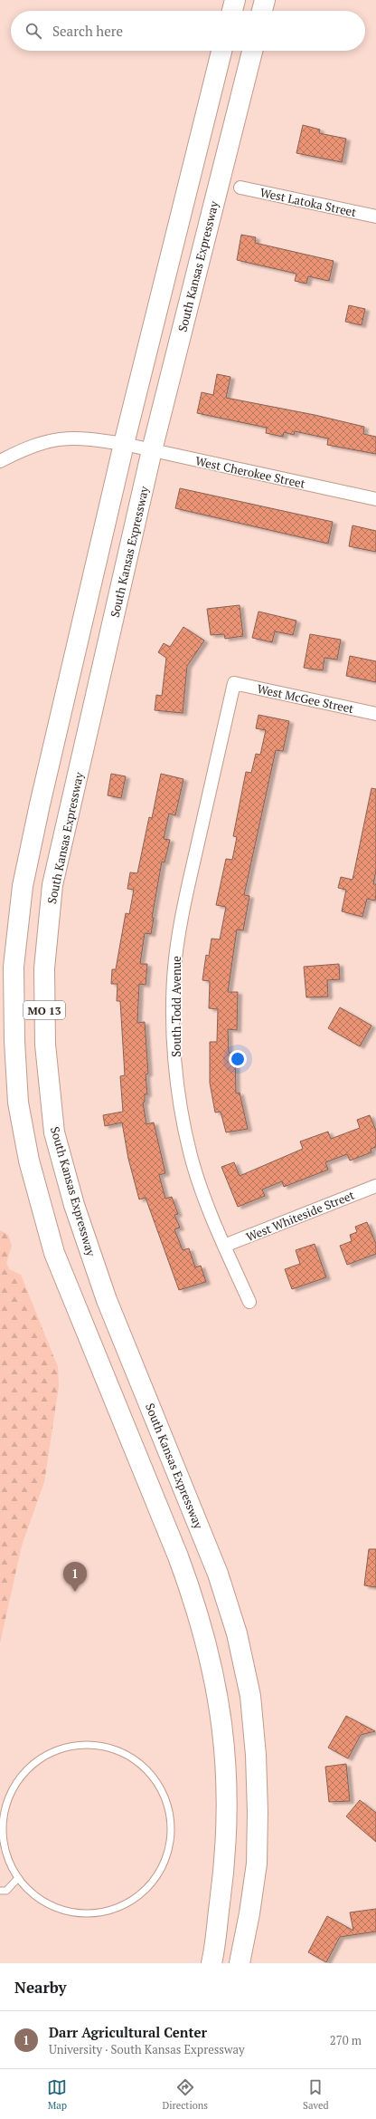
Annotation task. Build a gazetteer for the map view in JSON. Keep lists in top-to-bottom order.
{
  "streets": {
    "main road": ["South Kansas Expressway", "MO 13"],
    "street": [
      "West Latoka Street",
      "West Cherokee Street",
      "West McGee Street",
      "South Todd Avenue",
      "West Whiteside Street"
    ]
  },
  "crossings": [
    ["South Kansas Expressway", "West Cherokee Street"],
    ["West Cherokee Street", "MO 13"],
    ["West McGee Street", "South Todd Avenue"],
    ["South Todd Avenue", "West Whiteside Street"]
  ],
  "page": {
    "search": "Search here",
    "pins": "1",
    "heading": "Nearby",
    "list": [
      {
        "mark": "1",
        "name": "Darr Agricultural Center",
        "note": "University · South Kansas Expressway",
        "value": "270 m"
      }
    ],
    "nav": ["Map", "Directions", "Saved"]
  }
}
